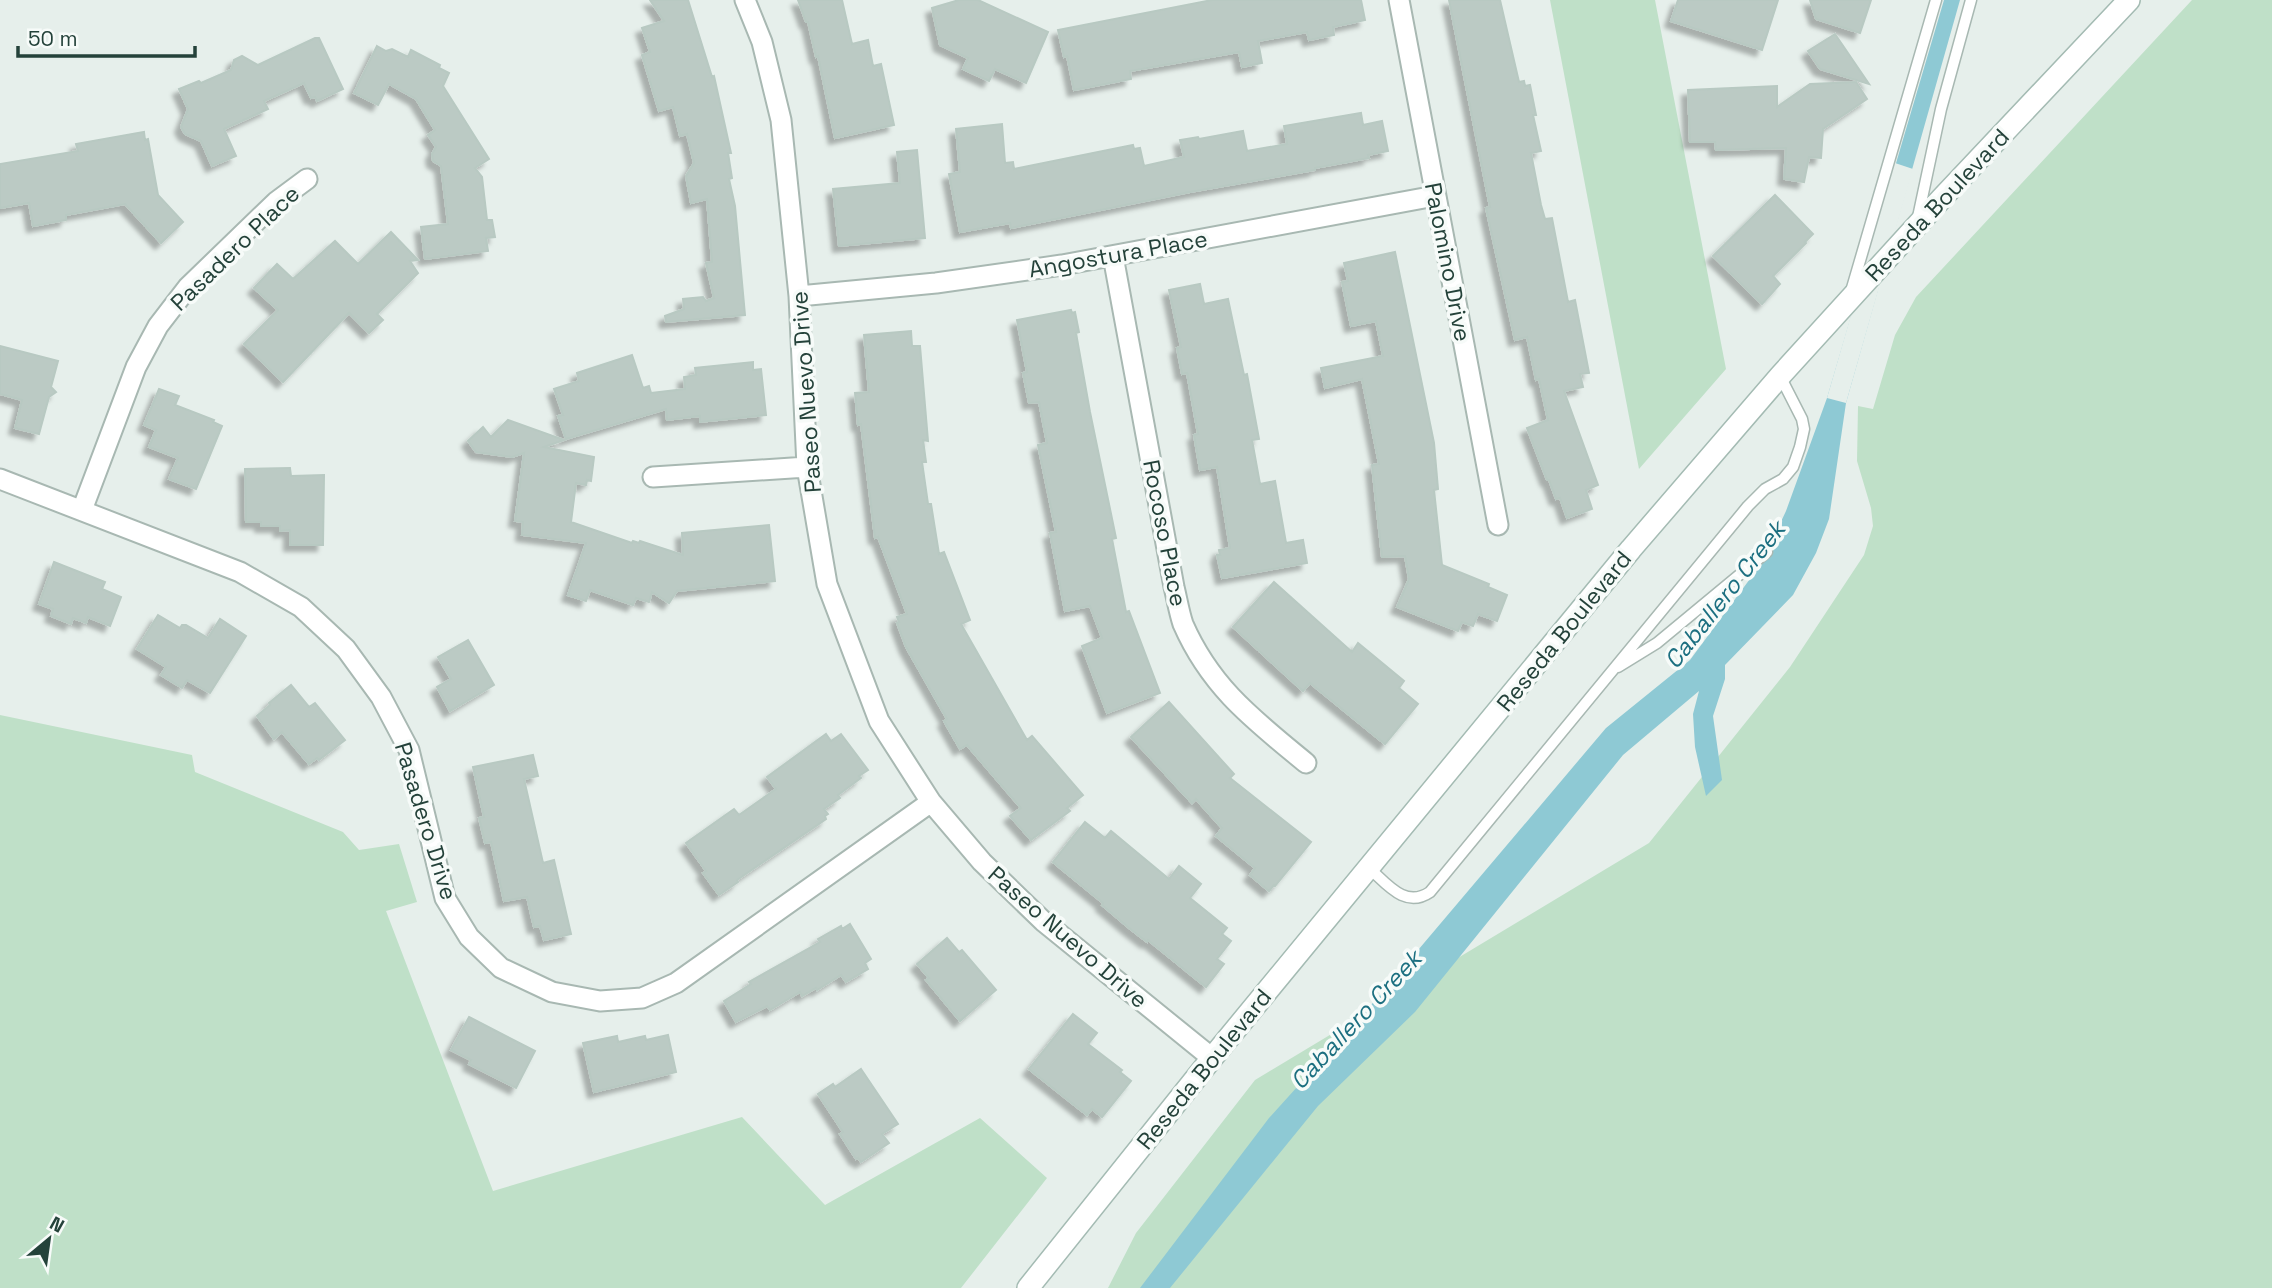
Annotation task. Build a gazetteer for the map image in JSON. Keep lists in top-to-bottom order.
{
  "streets": {
    "main road": ["Reseda Boulevard"],
    "street": [
      "Pasadero Place",
      "Angostura Place",
      "Palomino Drive",
      "Paseo Nuevo Drive",
      "Rocoso Place",
      "Pasadero Drive"
    ]
  },
  "crossings": [
    ["Reseda Boulevard", "Paseo Nuevo Drive"],
    ["Pasadero Place", "Pasadero Drive"],
    ["Angostura Place", "Palomino Drive"],
    ["Angostura Place", "Paseo Nuevo Drive"],
    ["Angostura Place", "Rocoso Place"],
    ["Paseo Nuevo Drive", "Pasadero Drive"]
  ],
  "water": ["Caballero Creek"],
  "scale_bar": "50 m",
  "north": "top right"
}
